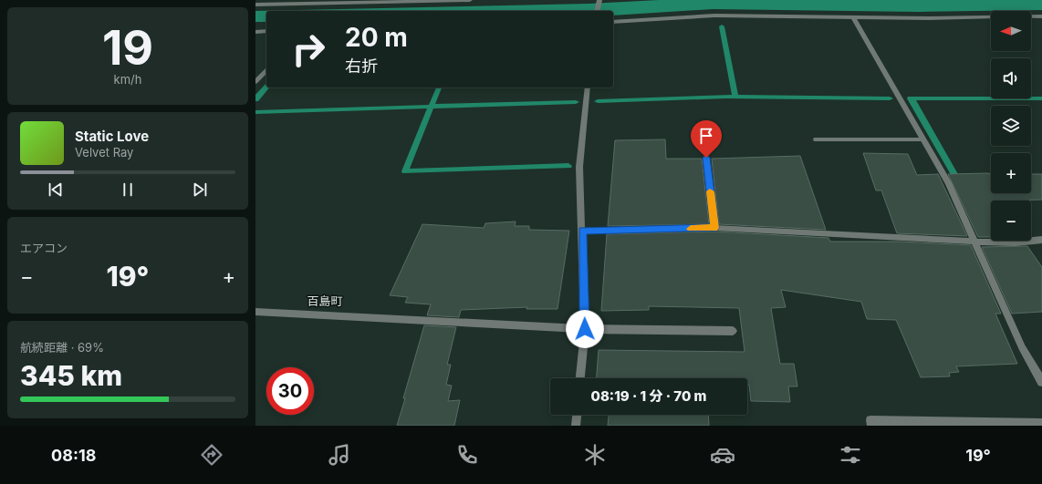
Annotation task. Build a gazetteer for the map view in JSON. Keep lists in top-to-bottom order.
{
  "districts": ["百島町"],
  "north": "left",
  "page": {
    "tile": [
      ["19", "km/h"],
      "エアコン",
      ["航続距離 · 69%", "345 km"]
    ],
    "map_buttons": ["+", "−"],
    "turn": ["20 m", "右折"],
    "song": ["Static Love", "Velvet Ray"],
    "heat": ["−", "19°", "+"],
    "limit": "30",
    "trip": "08:19 · 1 分 · 70 m",
    "tabs": ["08:18", "19°"]
  }
}
